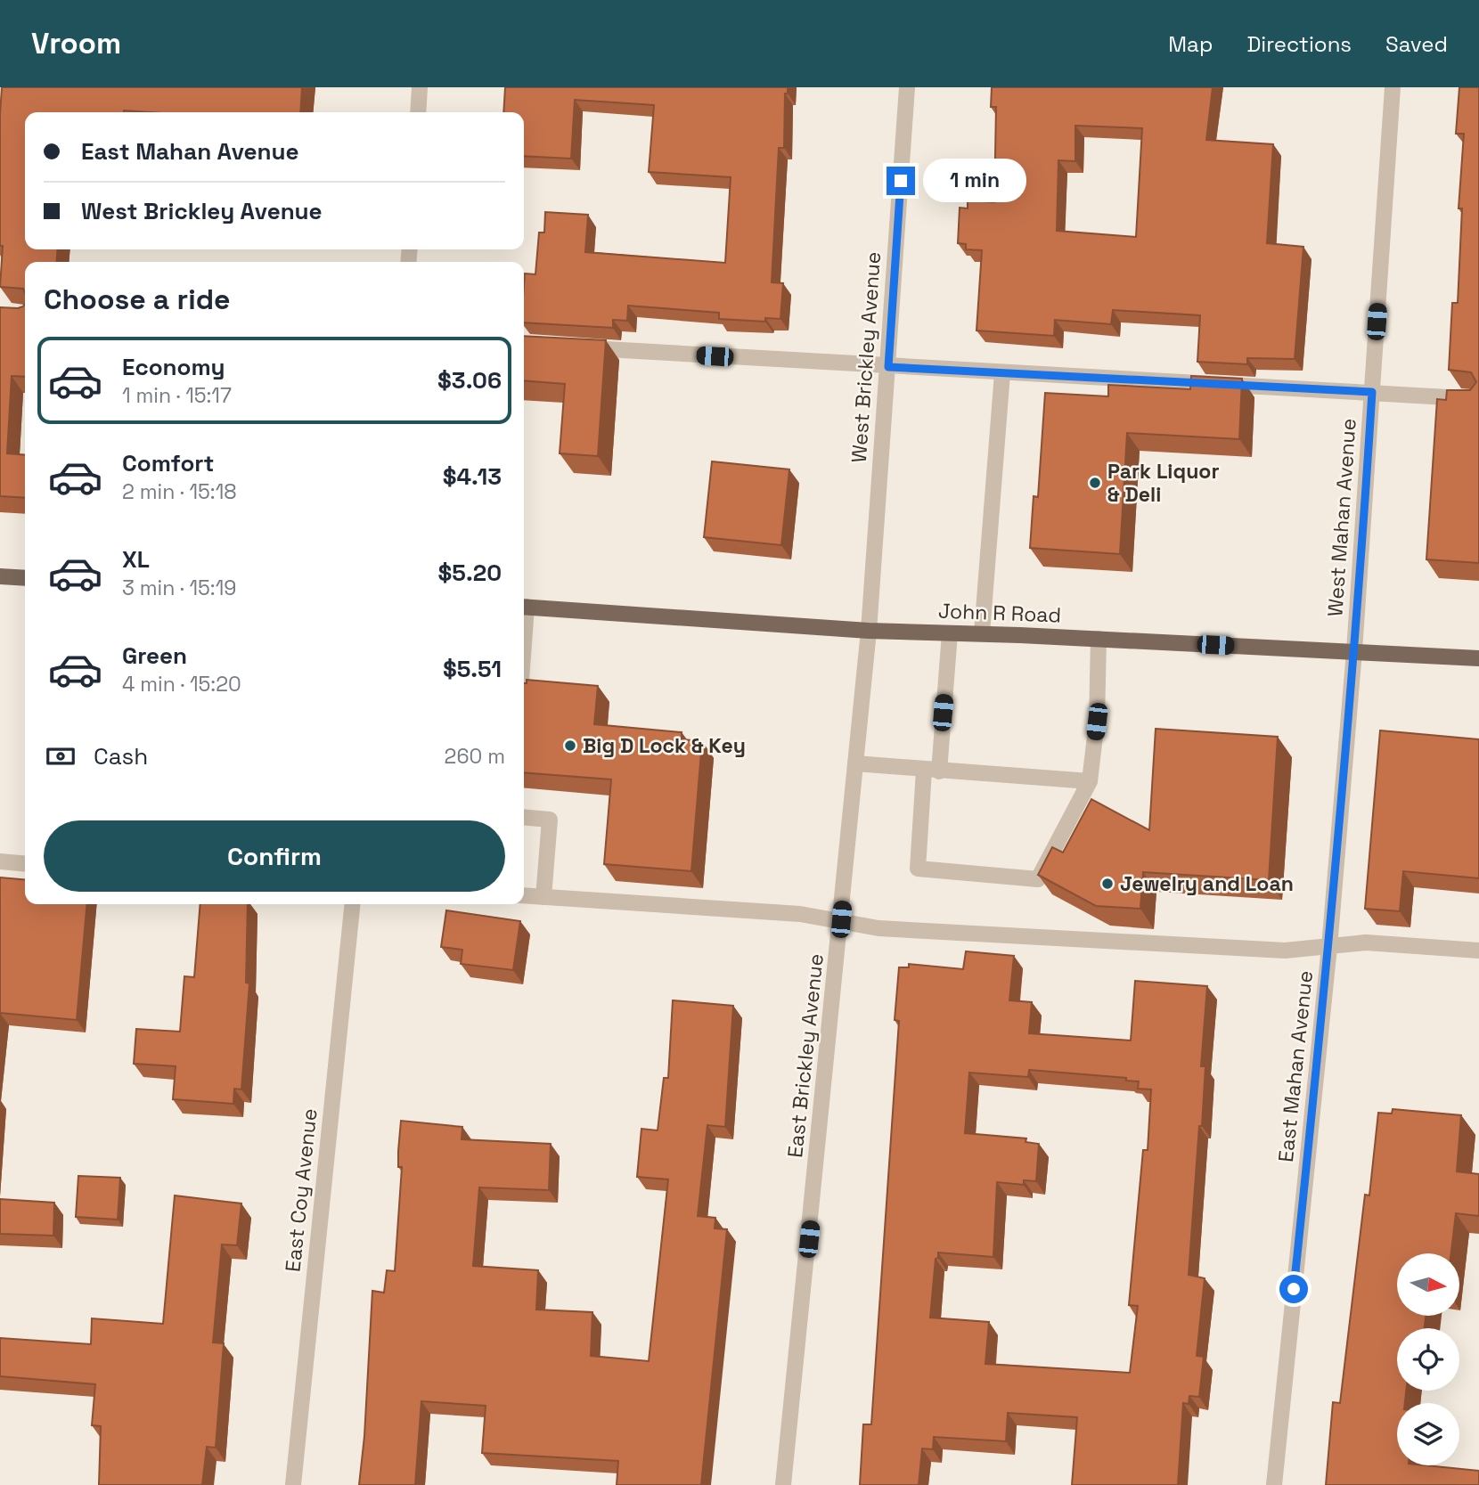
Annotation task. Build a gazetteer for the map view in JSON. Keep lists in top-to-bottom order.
{
  "streets": {
    "main road": ["John R Road"],
    "street": [
      "West Brickley Avenue",
      "West Mahan Avenue",
      "East Brickley Avenue",
      "East Mahan Avenue",
      "East Coy Avenue"
    ]
  },
  "crossings": [
    ["West Brickley Avenue", "John R Road"],
    ["West Brickley Avenue", "East Brickley Avenue"],
    ["West Mahan Avenue", "John R Road"],
    ["West Mahan Avenue", "East Mahan Avenue"],
    ["John R Road", "East Brickley Avenue"],
    ["John R Road", "East Mahan Avenue"]
  ],
  "places": ["Park Liquor & Deli", "Big D Lock & Key", "Jewelry and Loan"],
  "north": "right",
  "page": {
    "header": "Vroom",
    "nav": ["Map", "Directions", "Saved"],
    "banner": ["East Mahan Avenue", "West Brickley Avenue"],
    "bubble": "1 min",
    "heading": "Choose a ride",
    "list": [
      {
        "name": "Economy",
        "note": "1 min · 15:17",
        "value": "$3.06"
      },
      {
        "name": "Comfort",
        "note": "2 min · 15:18",
        "value": "$4.13"
      },
      {
        "name": "XL",
        "note": "3 min · 15:19",
        "value": "$5.20"
      },
      {
        "name": "Green",
        "note": "4 min · 15:20",
        "value": "$5.51"
      }
    ],
    "pay": ["Cash", "260 m"],
    "buttons": "Confirm"
  }
}
